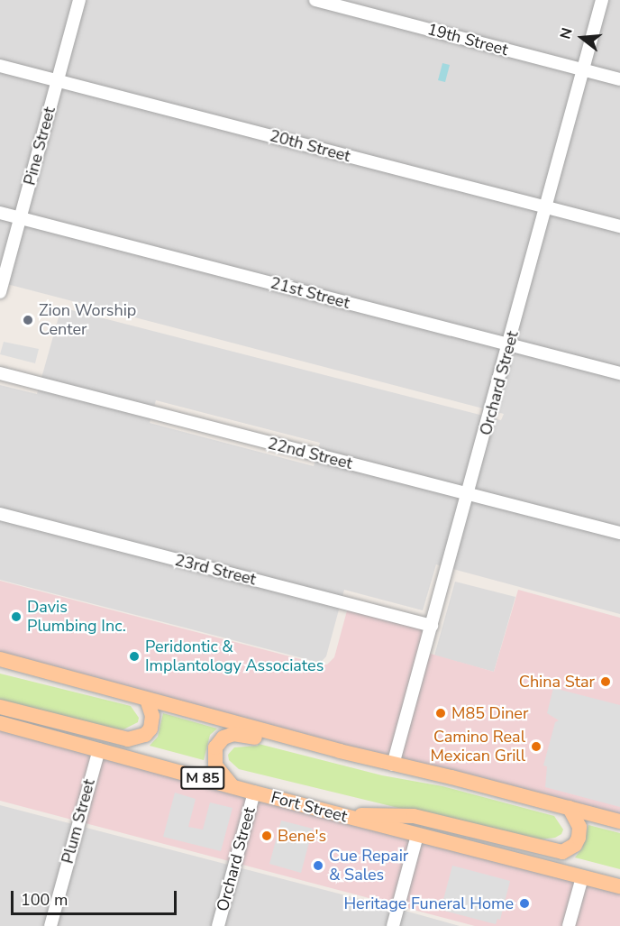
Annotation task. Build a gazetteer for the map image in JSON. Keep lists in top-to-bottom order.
{
  "streets": {
    "main road": ["M 85", "Fort Street"],
    "street": [
      "19th Street",
      "Pine Street",
      "20th Street",
      "21st Street",
      "Orchard Street",
      "22nd Street",
      "23rd Street",
      "Plum Street"
    ]
  },
  "crossings": [
    ["19th Street", "Orchard Street"],
    ["Pine Street", "20th Street"],
    ["Pine Street", "21st Street"],
    ["20th Street", "Orchard Street"],
    ["21st Street", "Orchard Street"],
    ["Orchard Street", "22nd Street"],
    ["Orchard Street", "23rd Street"],
    ["Orchard Street", "Fort Street"],
    ["Fort Street", "Plum Street"]
  ],
  "places": [
    "Zion Worship Center",
    "Davis Plumbing Inc.",
    "Peridontic & Implantology Associates",
    "China Star",
    "M85 Diner",
    "Camino Real Mexican Grill",
    "Bene's",
    "Cue Repair & Sales",
    "Heritage Funeral Home"
  ],
  "scale_bar": "100 m",
  "north": "left"
}
